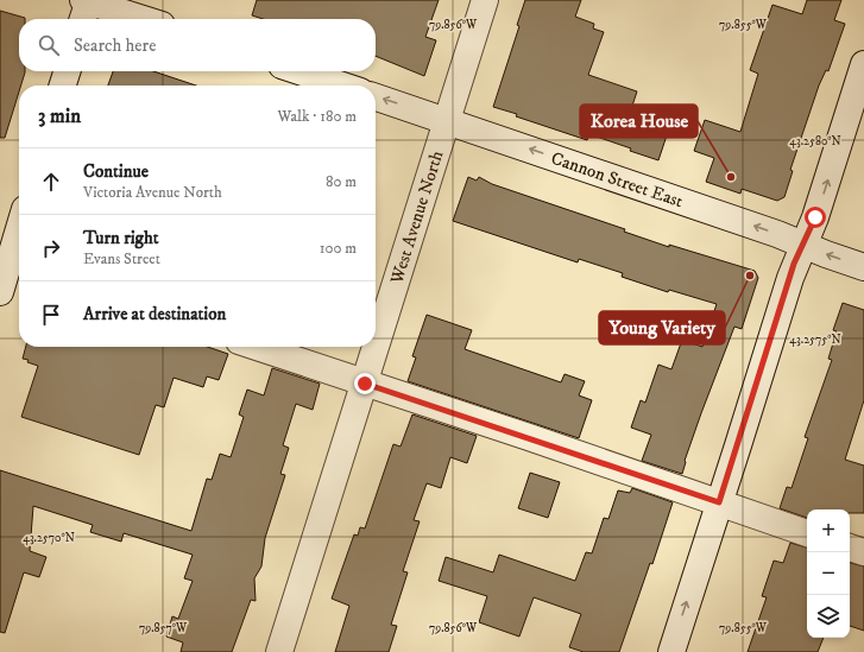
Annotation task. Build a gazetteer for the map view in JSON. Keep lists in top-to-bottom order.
{
  "streets": {
    "main road": ["Cannon Street East", "West Avenue North"]
  },
  "crossings": [
    ["Cannon Street East", "West Avenue North"]
  ],
  "one_way": ["Cannon Street East"],
  "places": ["Korea House", "Young Variety"],
  "page": {
    "search": "Search here",
    "heading": ["3 min", "Walk · 180 m"],
    "list": [
      ["Continue", "Victoria Avenue North", "80 m"],
      ["Turn right", "Evans Street", "100 m"],
      "Arrive at destination"
    ],
    "map_buttons": ["+", "−"]
  },
  "coordinates": [
    "79.856°W",
    "79.855°W",
    "43.2580°N",
    "43.2575°N",
    "43.2570°N",
    "79.857°W"
  ]
}
